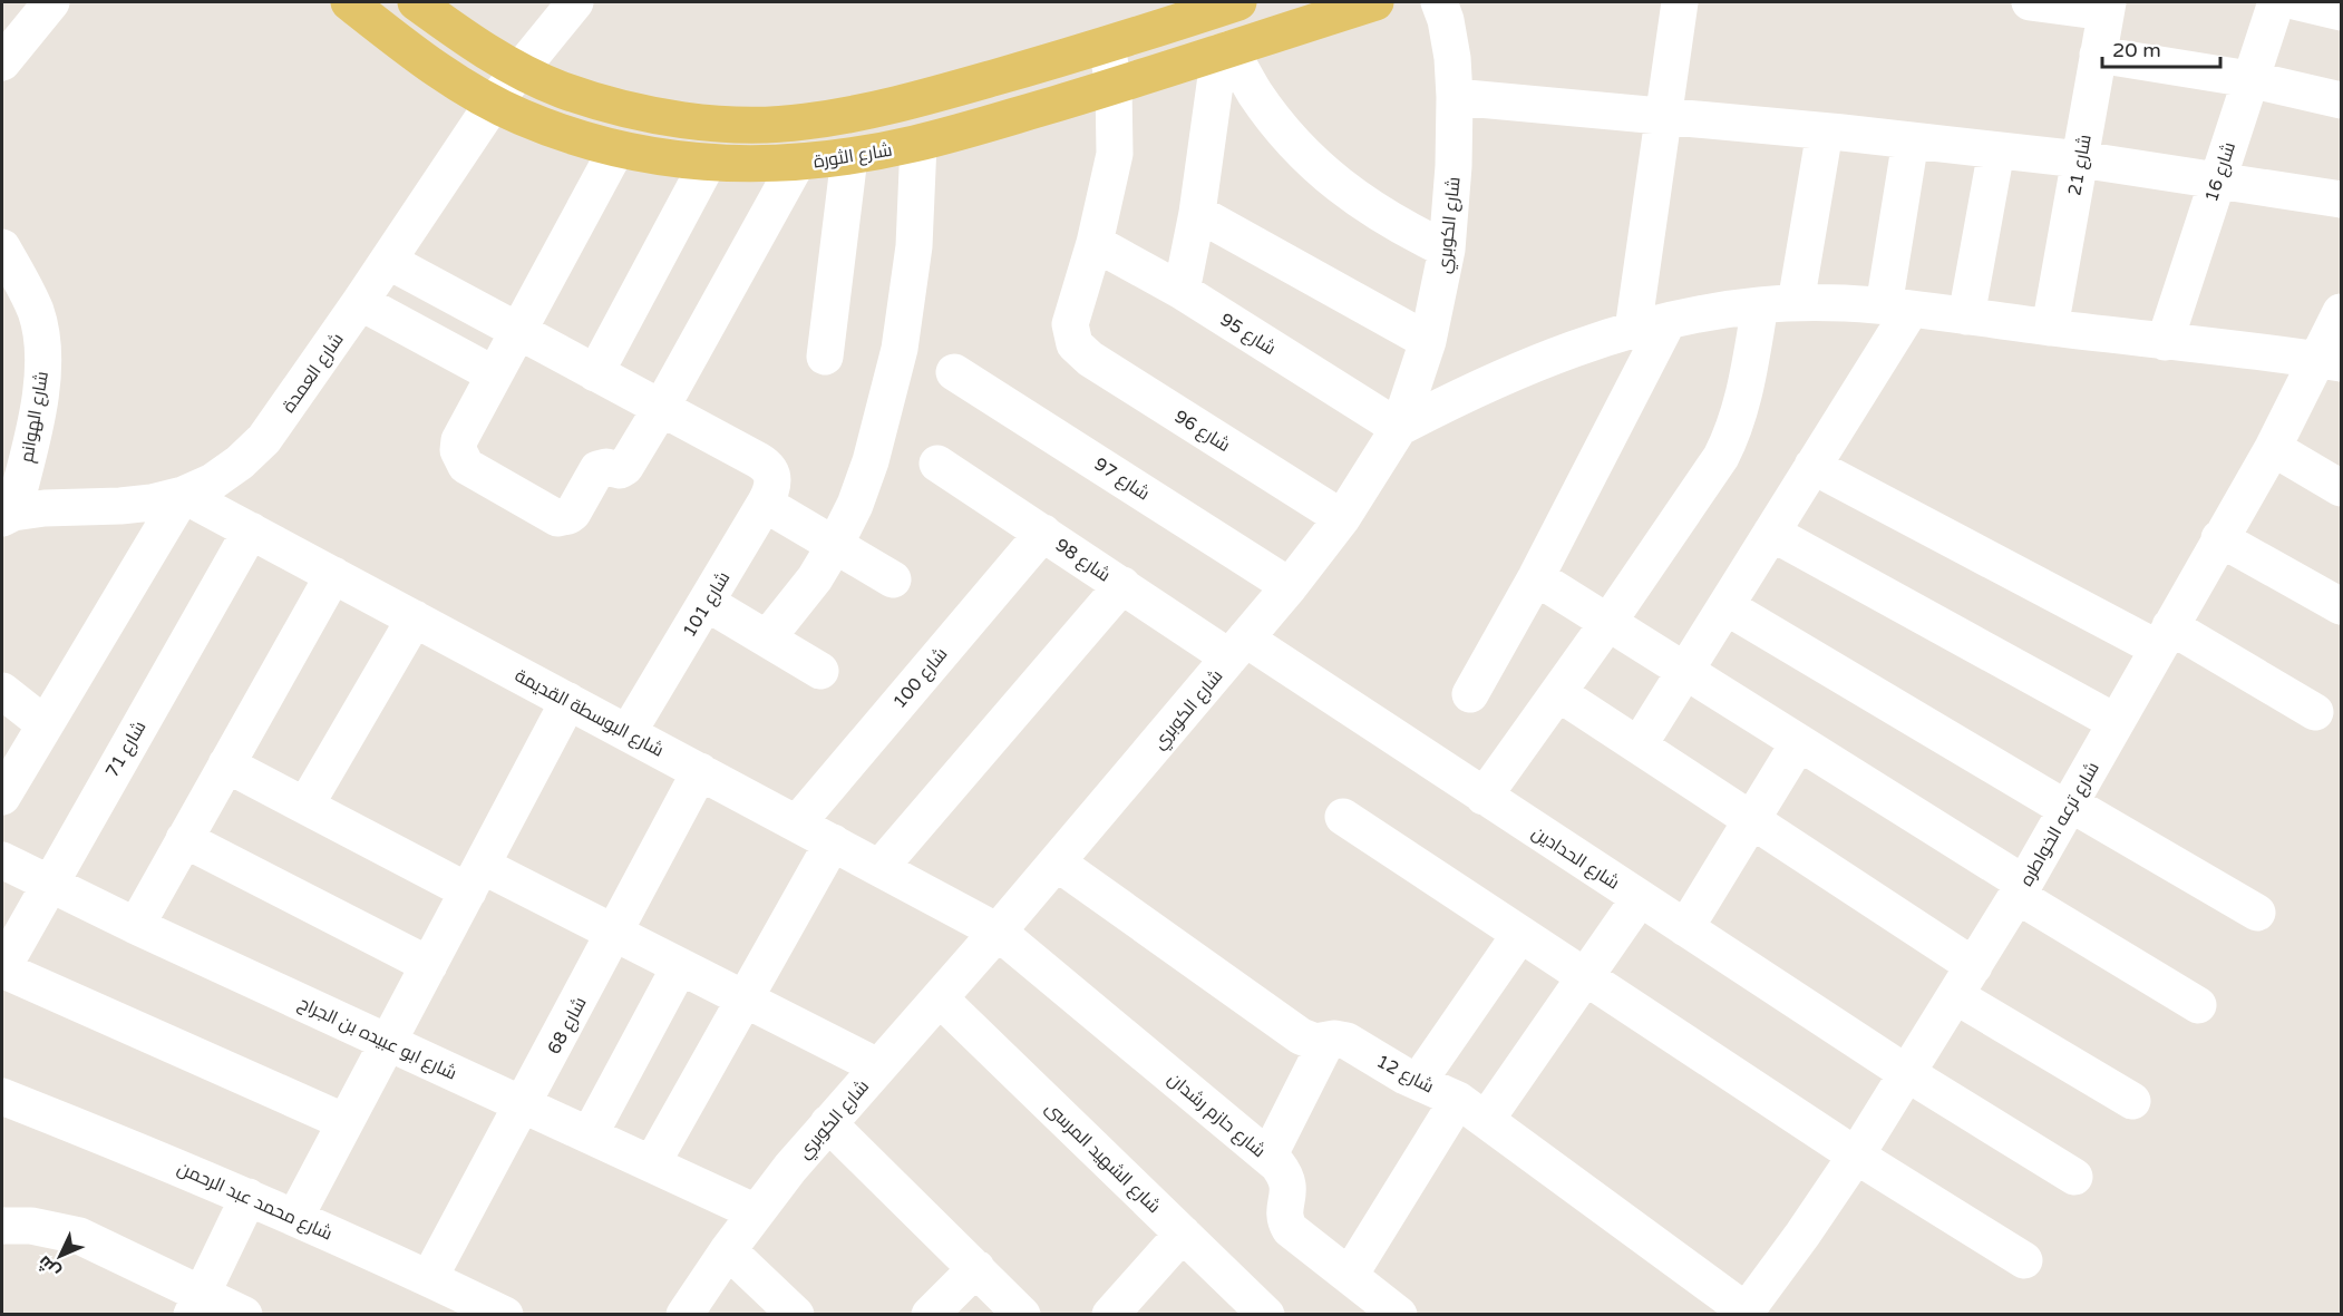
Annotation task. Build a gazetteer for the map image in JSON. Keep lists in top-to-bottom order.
{
  "streets": {
    "main road": ["شارع الثورة"],
    "street": [
      "شارع 21",
      "شارع 16",
      "شارع الكوبري",
      "شارع 95",
      "شارع العمدة",
      "شارع الهوانم",
      "شارع 96",
      "شارع 97",
      "شارع 98",
      "شارع 101",
      "شارع 100",
      "شارع البوسطة القديمة",
      "شارع 71",
      "شارع ترعه الخواطره",
      "شارع الحدادين",
      "شارع 68",
      "شارع ابو عبيده بن الجراح",
      "شارع 12",
      "شارع حازم رشدان",
      "شارع الشهيد المرسى",
      "شارع محمد عبد الرحمن"
    ]
  },
  "crossings": [
    ["شارع الثورة", "شارع العمدة"],
    ["شارع الكوبري", "شارع 95"],
    ["شارع الكوبري", "شارع 96"],
    ["شارع الكوبري", "شارع 97"],
    ["شارع الكوبري", "شارع 98"],
    ["شارع الكوبري", "شارع البوسطة القديمة"],
    ["شارع الكوبري", "شارع الحدادين"],
    ["شارع الكوبري", "شارع ابو عبيده بن الجراح"],
    ["شارع الكوبري", "شارع 12"],
    ["شارع الكوبري", "شارع حازم رشدان"],
    ["شارع الكوبري", "شارع الشهيد المرسى"],
    ["شارع 95", "شارع 96"],
    ["شارع العمدة", "شارع الهوانم"],
    ["شارع العمدة", "شارع البوسطة القديمة"],
    ["شارع 98", "شارع 100"],
    ["شارع 98", "شارع الحدادين"],
    ["شارع 101", "شارع البوسطة القديمة"],
    ["شارع 100", "شارع البوسطة القديمة"],
    ["شارع البوسطة القديمة", "شارع 71"],
    ["شارع البوسطة القديمة", "شارع 68"],
    ["شارع البوسطة القديمة", "شارع حازم رشدان"],
    ["شارع 71", "شارع ابو عبيده بن الجراح"],
    ["شارع ترعه الخواطره", "شارع الحدادين"],
    ["شارع ترعه الخواطره", "شارع 12"],
    ["شارع 68", "شارع ابو عبيده بن الجراح"],
    ["شارع 68", "شارع محمد عبد الرحمن"]
  ],
  "scale_bar": "20 m",
  "north": "bottom left"
}
